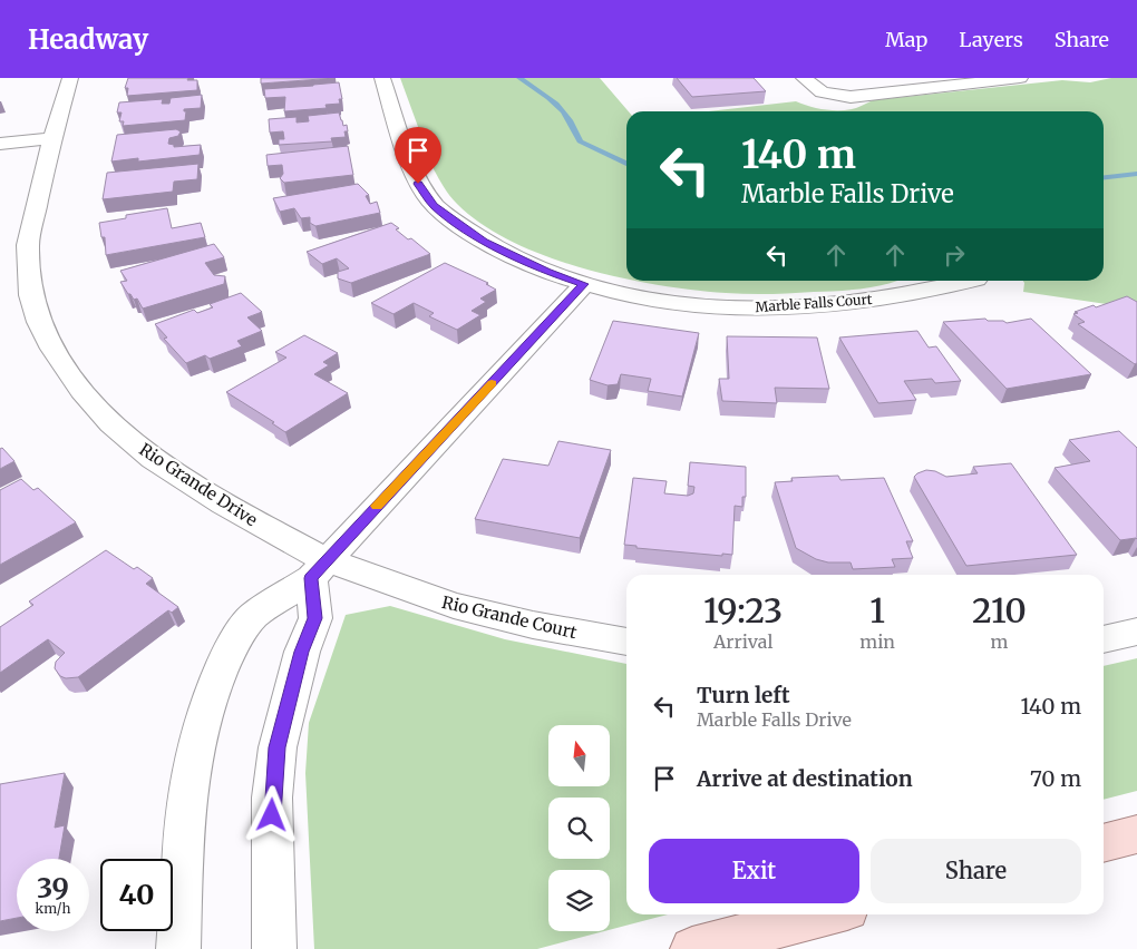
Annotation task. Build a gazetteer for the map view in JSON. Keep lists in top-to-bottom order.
{
  "streets": {
    "street": ["Marble Falls Court", "Rio Grande Drive", "Rio Grande Court"]
  },
  "crossings": [
    ["Rio Grande Drive", "Rio Grande Court"]
  ],
  "north": "top",
  "page": {
    "header": "Headway",
    "nav": ["Map", "Layers", "Share"],
    "turn": ["140 m", "Marble Falls Drive"],
    "eta": [
      "19:23",
      "Arrival",
      "1",
      "min",
      "210",
      "m"
    ],
    "list": [
      {
        "name": "Turn left",
        "note": "Marble Falls Drive",
        "value": "140 m"
      },
      {
        "name": "Arrive at destination",
        "value": "70 m"
      }
    ],
    "buttons": ["Exit", "Share"],
    "speed": "39 km/h",
    "limit": "40"
  }
}
